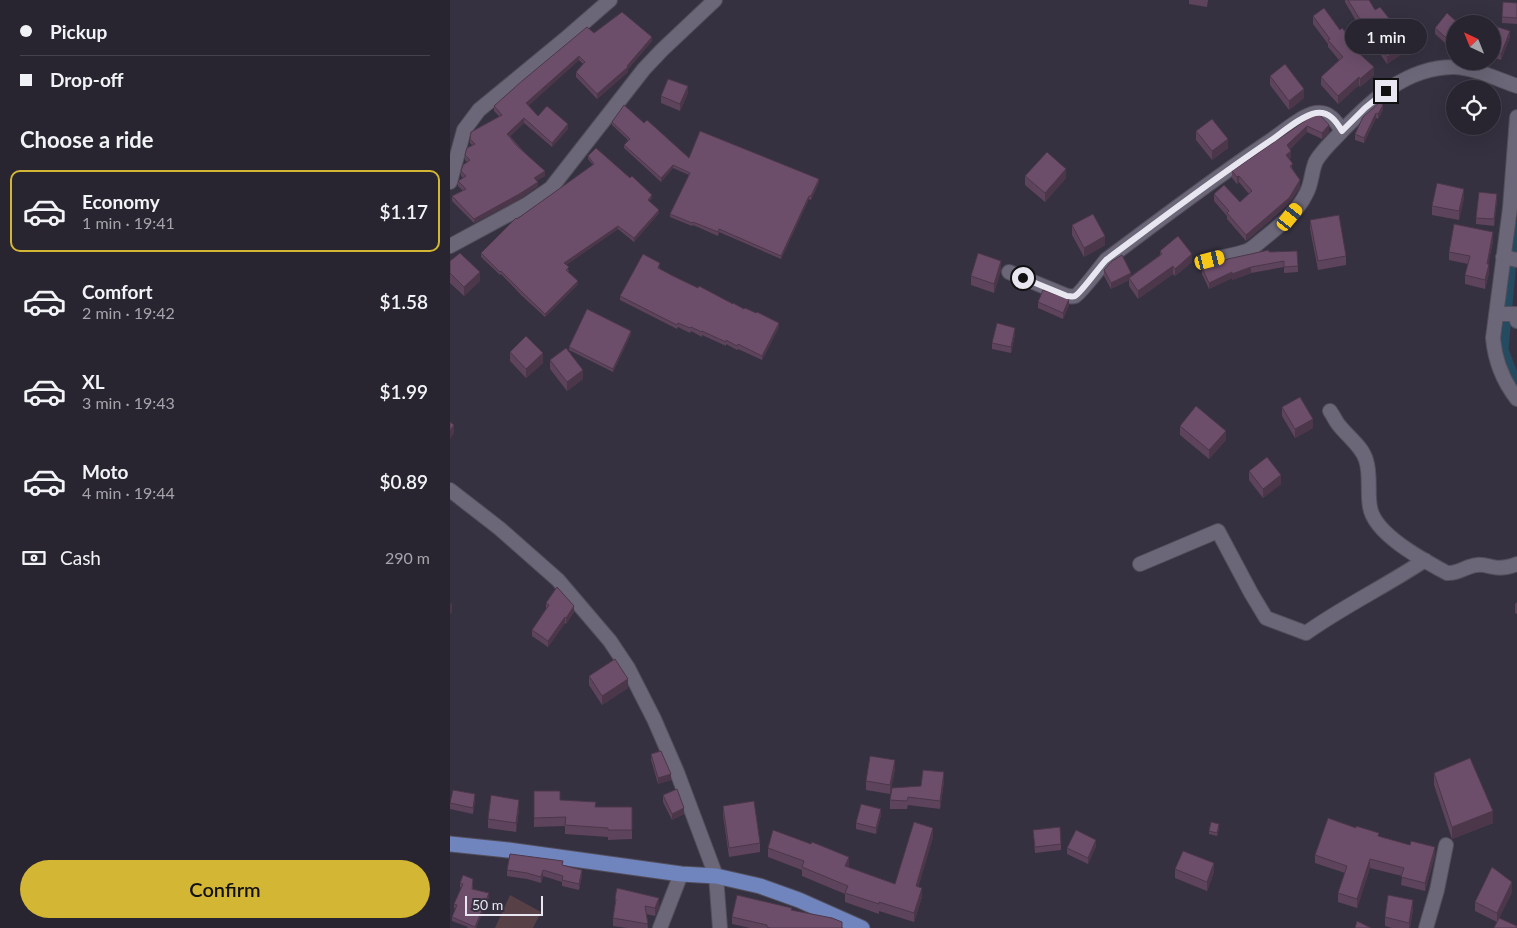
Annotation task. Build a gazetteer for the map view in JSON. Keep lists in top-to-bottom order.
{
  "scale_bar": "50 m",
  "north": "top left",
  "page": {
    "banner": ["Pickup", "Drop-off"],
    "bubble": "1 min",
    "heading": "Choose a ride",
    "list": [
      {
        "name": "Economy",
        "note": "1 min · 19:41",
        "value": "$1.17"
      },
      {
        "name": "Comfort",
        "note": "2 min · 19:42",
        "value": "$1.58"
      },
      {
        "name": "XL",
        "note": "3 min · 19:43",
        "value": "$1.99"
      },
      {
        "name": "Moto",
        "note": "4 min · 19:44",
        "value": "$0.89"
      }
    ],
    "pay": ["Cash", "290 m"],
    "buttons": "Confirm",
    "scale": "50 m"
  }
}
